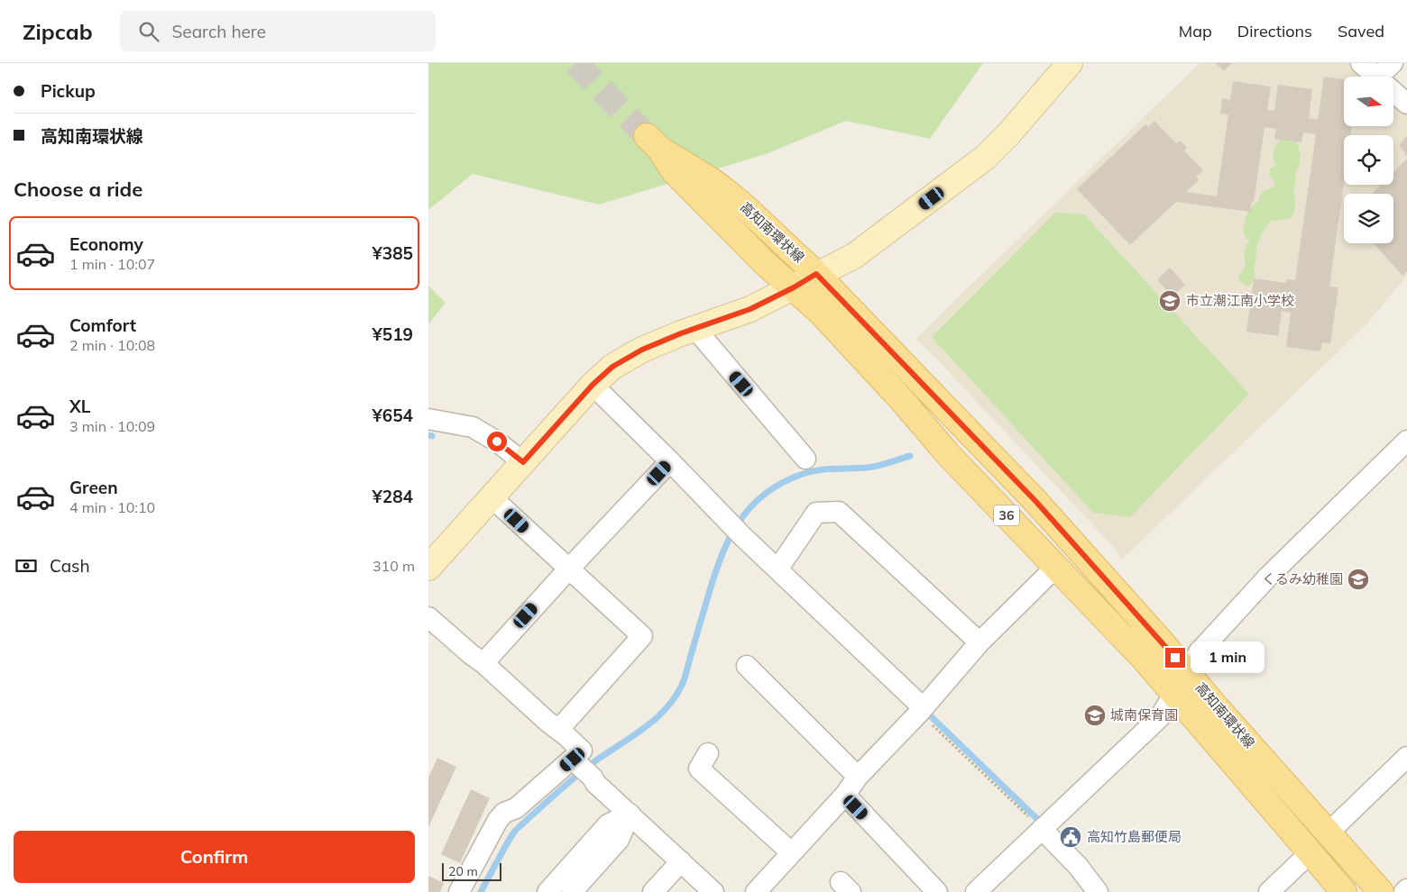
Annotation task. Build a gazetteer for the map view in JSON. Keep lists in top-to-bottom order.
{
  "streets": {
    "main road": ["高知南環状線", "36"]
  },
  "places": {
    "school or university": ["市立潮江南小学校", "くるみ幼稚園", "城南保育園"],
    "public building": ["高知竹島郵便局"]
  },
  "scale_bar": "20 m",
  "north": "right",
  "page": {
    "header": "Zipcab",
    "search": "Search here",
    "nav": ["Map", "Directions", "Saved"],
    "banner": ["Pickup", "高知南環状線"],
    "heading": "Choose a ride",
    "list": [
      {
        "name": "Economy",
        "note": "1 min · 10:07",
        "value": "¥385"
      },
      {
        "name": "Comfort",
        "note": "2 min · 10:08",
        "value": "¥519"
      },
      {
        "name": "XL",
        "note": "3 min · 10:09",
        "value": "¥654"
      },
      {
        "name": "Green",
        "note": "4 min · 10:10",
        "value": "¥284"
      }
    ],
    "pay": ["Cash", "310 m"],
    "bubble": "1 min",
    "buttons": "Confirm",
    "scale": "20 m"
  }
}
